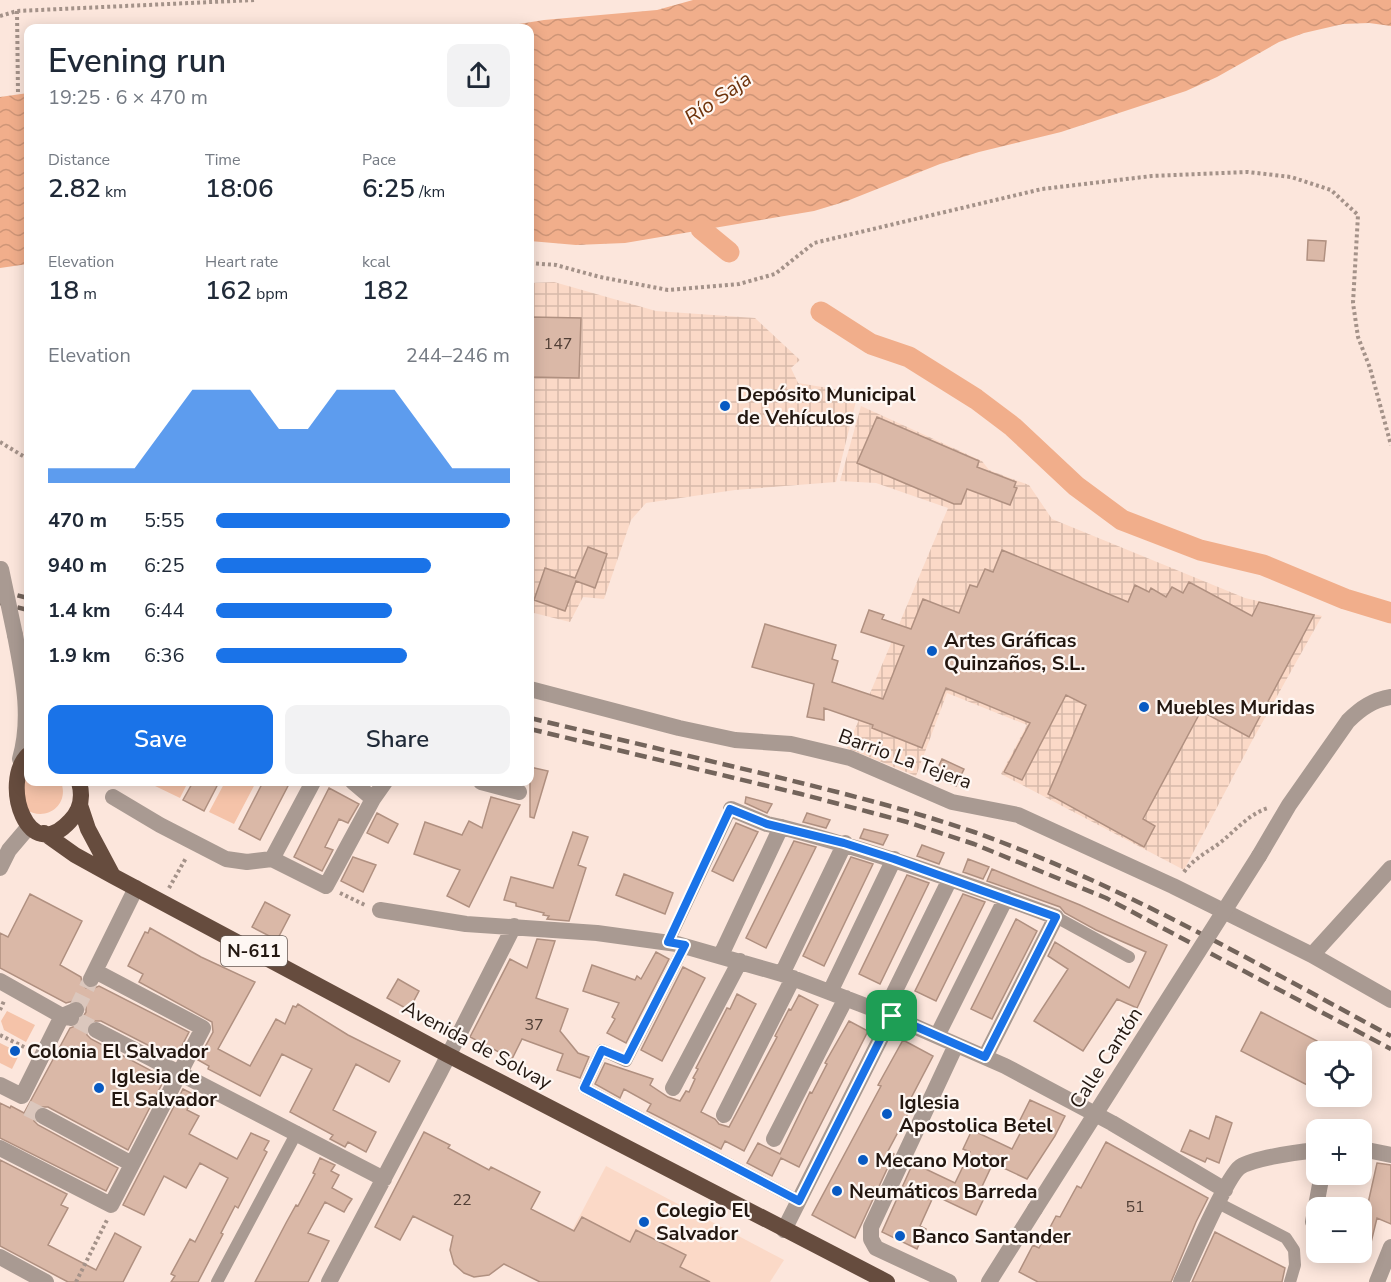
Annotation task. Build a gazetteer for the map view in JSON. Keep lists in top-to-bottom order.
{
  "streets": {
    "highway": ["N-611", "Avenida de Solvay"],
    "street": ["Barrio La Tejera", "Calle Cantón"]
  },
  "crossings": [
    ["N-611", "Avenida de Solvay"]
  ],
  "water": ["Río Saja"],
  "places": [
    "Depósito Municipal de Vehículos",
    "Artes Gráficas Quinzaños, S.L.",
    "Muebles Muridas",
    "Colonia El Salvador",
    "Iglesia de El Salvador",
    "Iglesia Apostolica Betel",
    "Mecano Motor",
    "Neumáticos Barreda",
    "Colegio El Salvador",
    "Banco Santander"
  ],
  "house_numbers": [
    "147",
    "37",
    "22",
    "51"
  ],
  "page": {
    "heading": ["Evening run", "19:25 · 6 × 470 m"],
    "stats": [
      ["Distance", "2.82 km"],
      ["Time", "18:06"],
      ["Pace", "6:25 /km"],
      ["Elevation", "18 m"],
      ["Heart rate", "162 bpm"],
      ["kcal", "182"]
    ],
    "chart": ["Elevation", "244–246 m"],
    "list": [
      {
        "name": "470 m",
        "note": "5:55"
      },
      {
        "name": "940 m",
        "note": "6:25"
      },
      {
        "name": "1.4 km",
        "note": "6:44"
      },
      {
        "name": "1.9 km",
        "note": "6:36"
      }
    ],
    "buttons": ["Save", "Share"],
    "map_buttons": ["+", "−"]
  }
}
